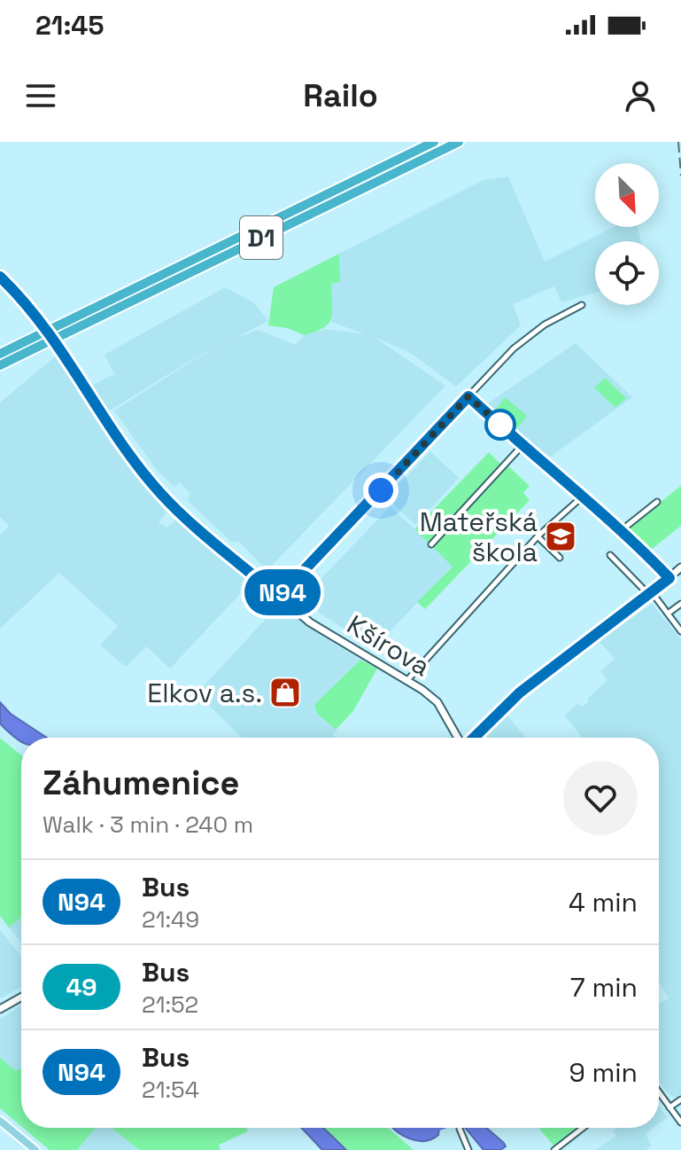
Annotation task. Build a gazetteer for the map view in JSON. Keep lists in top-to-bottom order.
{
  "streets": {
    "highway": ["D1"],
    "street": ["Kšírova"]
  },
  "places": {
    "school or university": ["Mateřská škola"],
    "shop": ["Elkov a.s."]
  },
  "lines": ["bus line N94"],
  "north": "bottom right",
  "page": {
    "status": "21:45",
    "header": "Railo",
    "on_map": "N94",
    "heading": ["Záhumenice", "Walk · 3 min · 240 m"],
    "list": [
      {
        "mark": "N94",
        "name": "Bus",
        "note": "21:49",
        "value": "4 min"
      },
      {
        "mark": "49",
        "name": "Bus",
        "note": "21:52",
        "value": "7 min"
      },
      {
        "mark": "N94",
        "name": "Bus",
        "note": "21:54",
        "value": "9 min"
      }
    ]
  }
}
